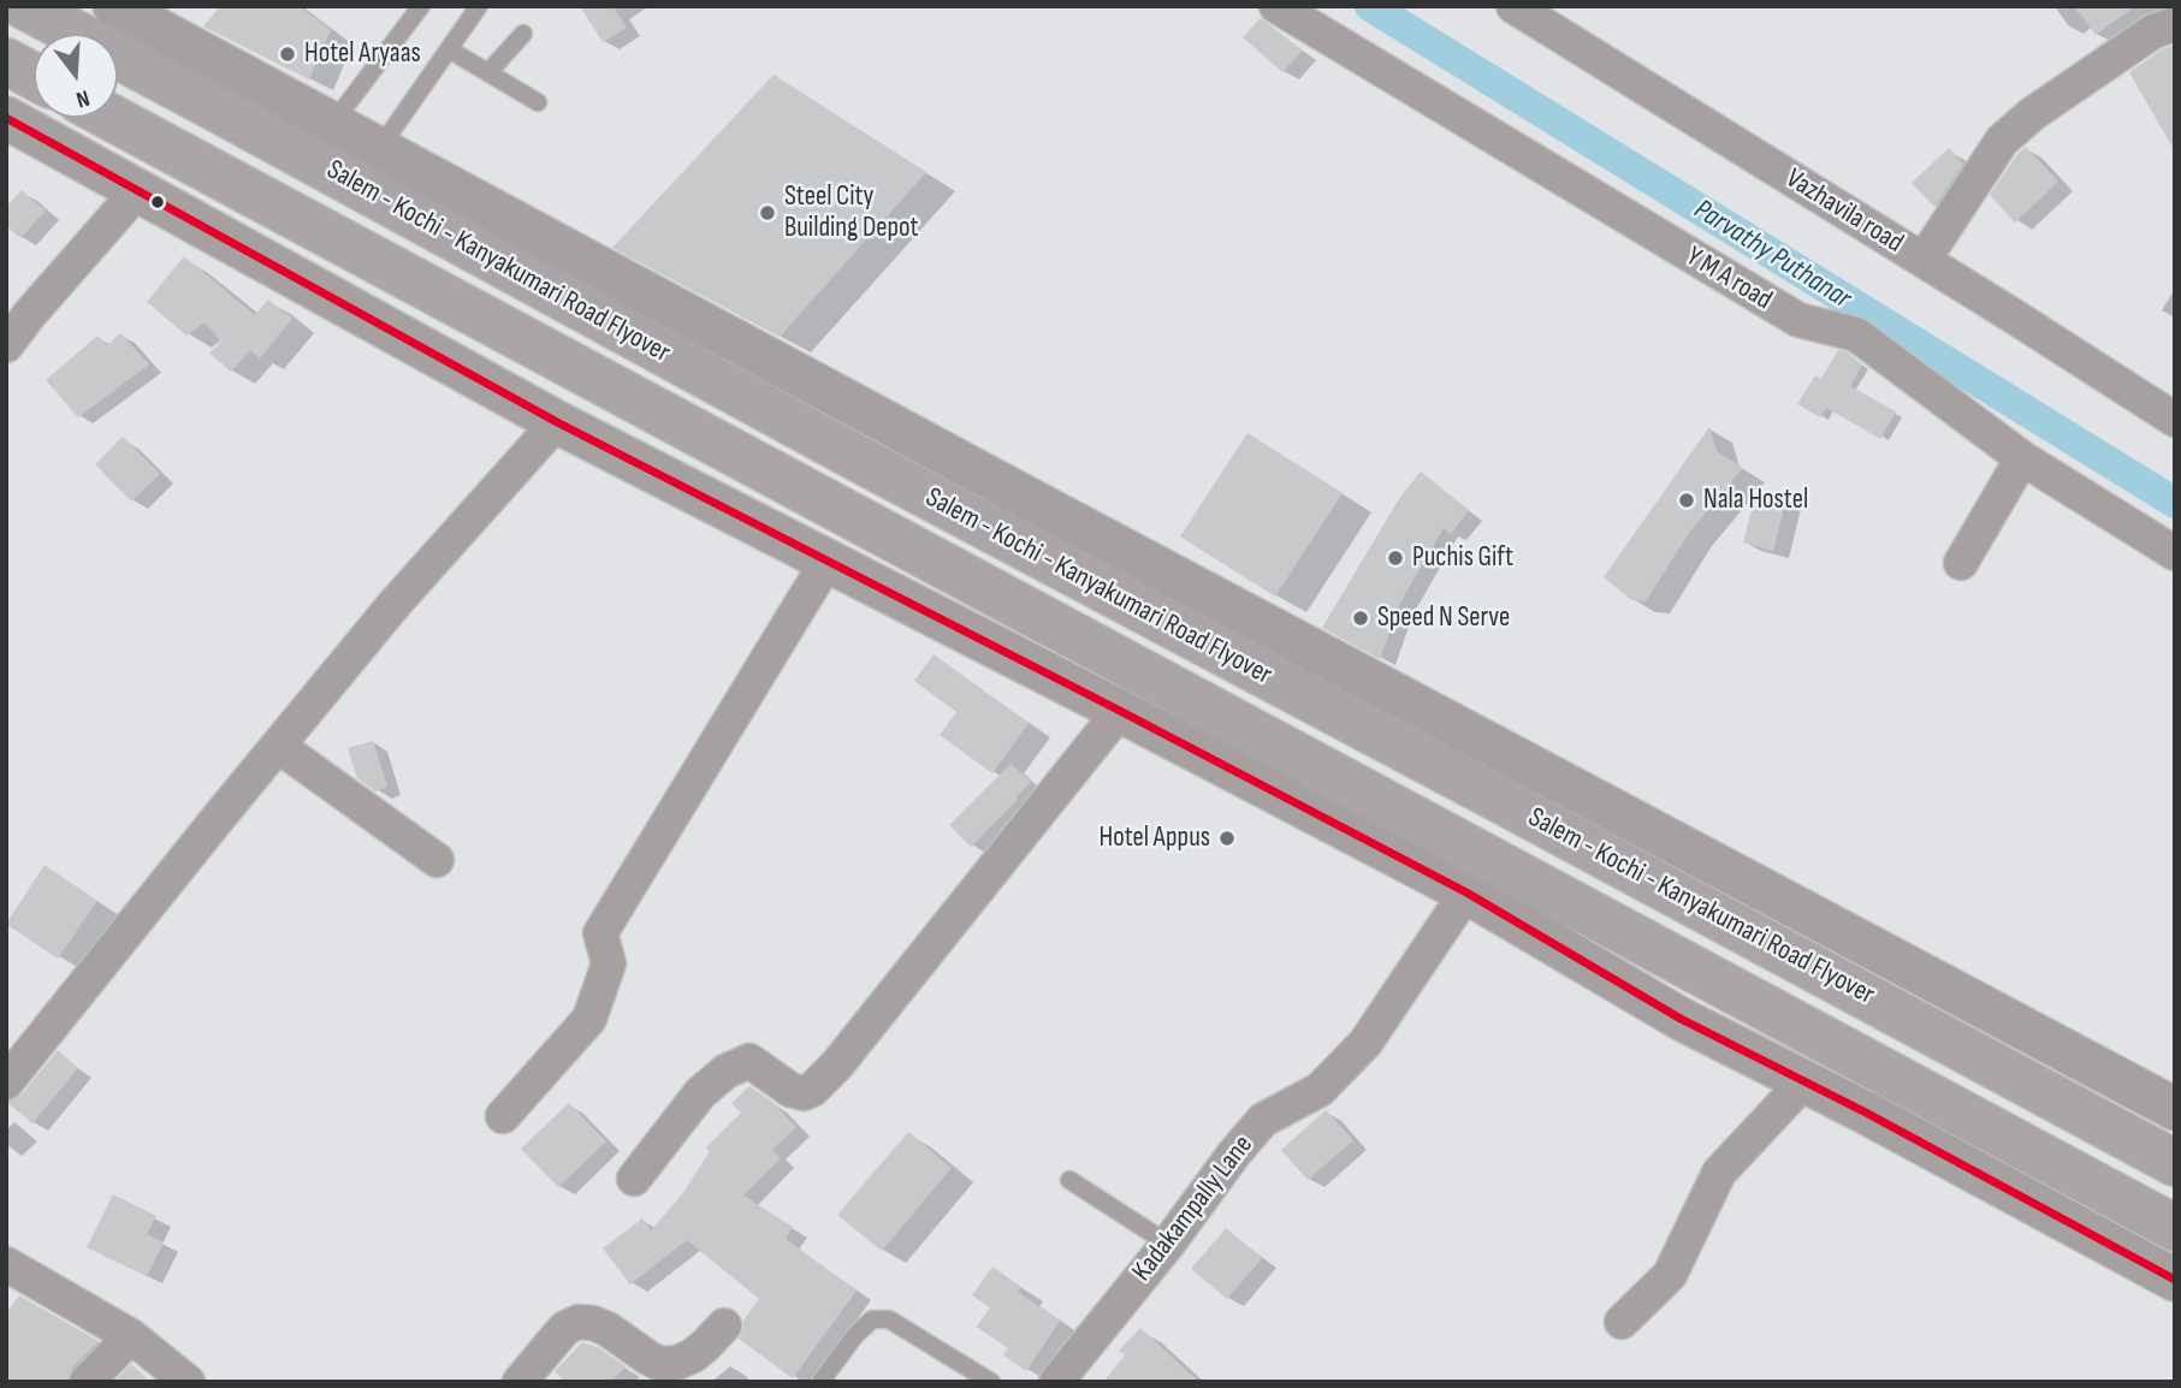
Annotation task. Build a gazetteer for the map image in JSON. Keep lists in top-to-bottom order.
{
  "streets": {
    "highway": ["Salem - Kochi - Kanyakumari Road Flyover"],
    "street": ["Vazhavila road", "Y M A road", "Kadakampally Lane"]
  },
  "water": ["Parvathy Puthanar"],
  "places": [
    "Hotel Aryaas",
    "Steel City Building Depot",
    "Nala Hostel",
    "Puchis Gift",
    "Speed N Serve",
    "Hotel Appus"
  ],
  "north": "bottom"
}
